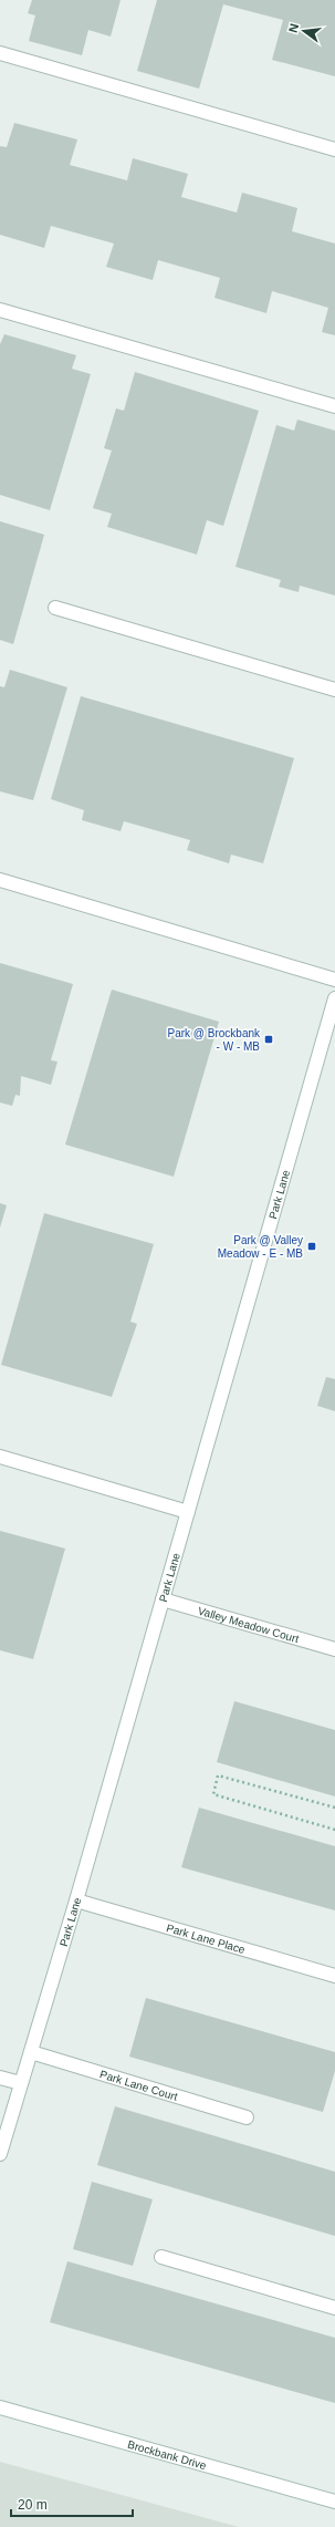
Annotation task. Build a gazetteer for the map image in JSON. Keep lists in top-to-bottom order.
{
  "streets": {
    "street": [
      "Park Lane",
      "Valley Meadow Court",
      "Park Lane Place",
      "Park Lane Court",
      "Brockbank Drive"
    ]
  },
  "crossings": [
    ["Park Lane", "Valley Meadow Court"],
    ["Park Lane", "Park Lane Place"],
    ["Park Lane", "Park Lane Court"]
  ],
  "places": {
    "transit": ["Park @ Brockbank - W - MB", "Park @ Valley Meadow - E - MB"]
  },
  "scale_bar": "20 m",
  "north": "left"
}
